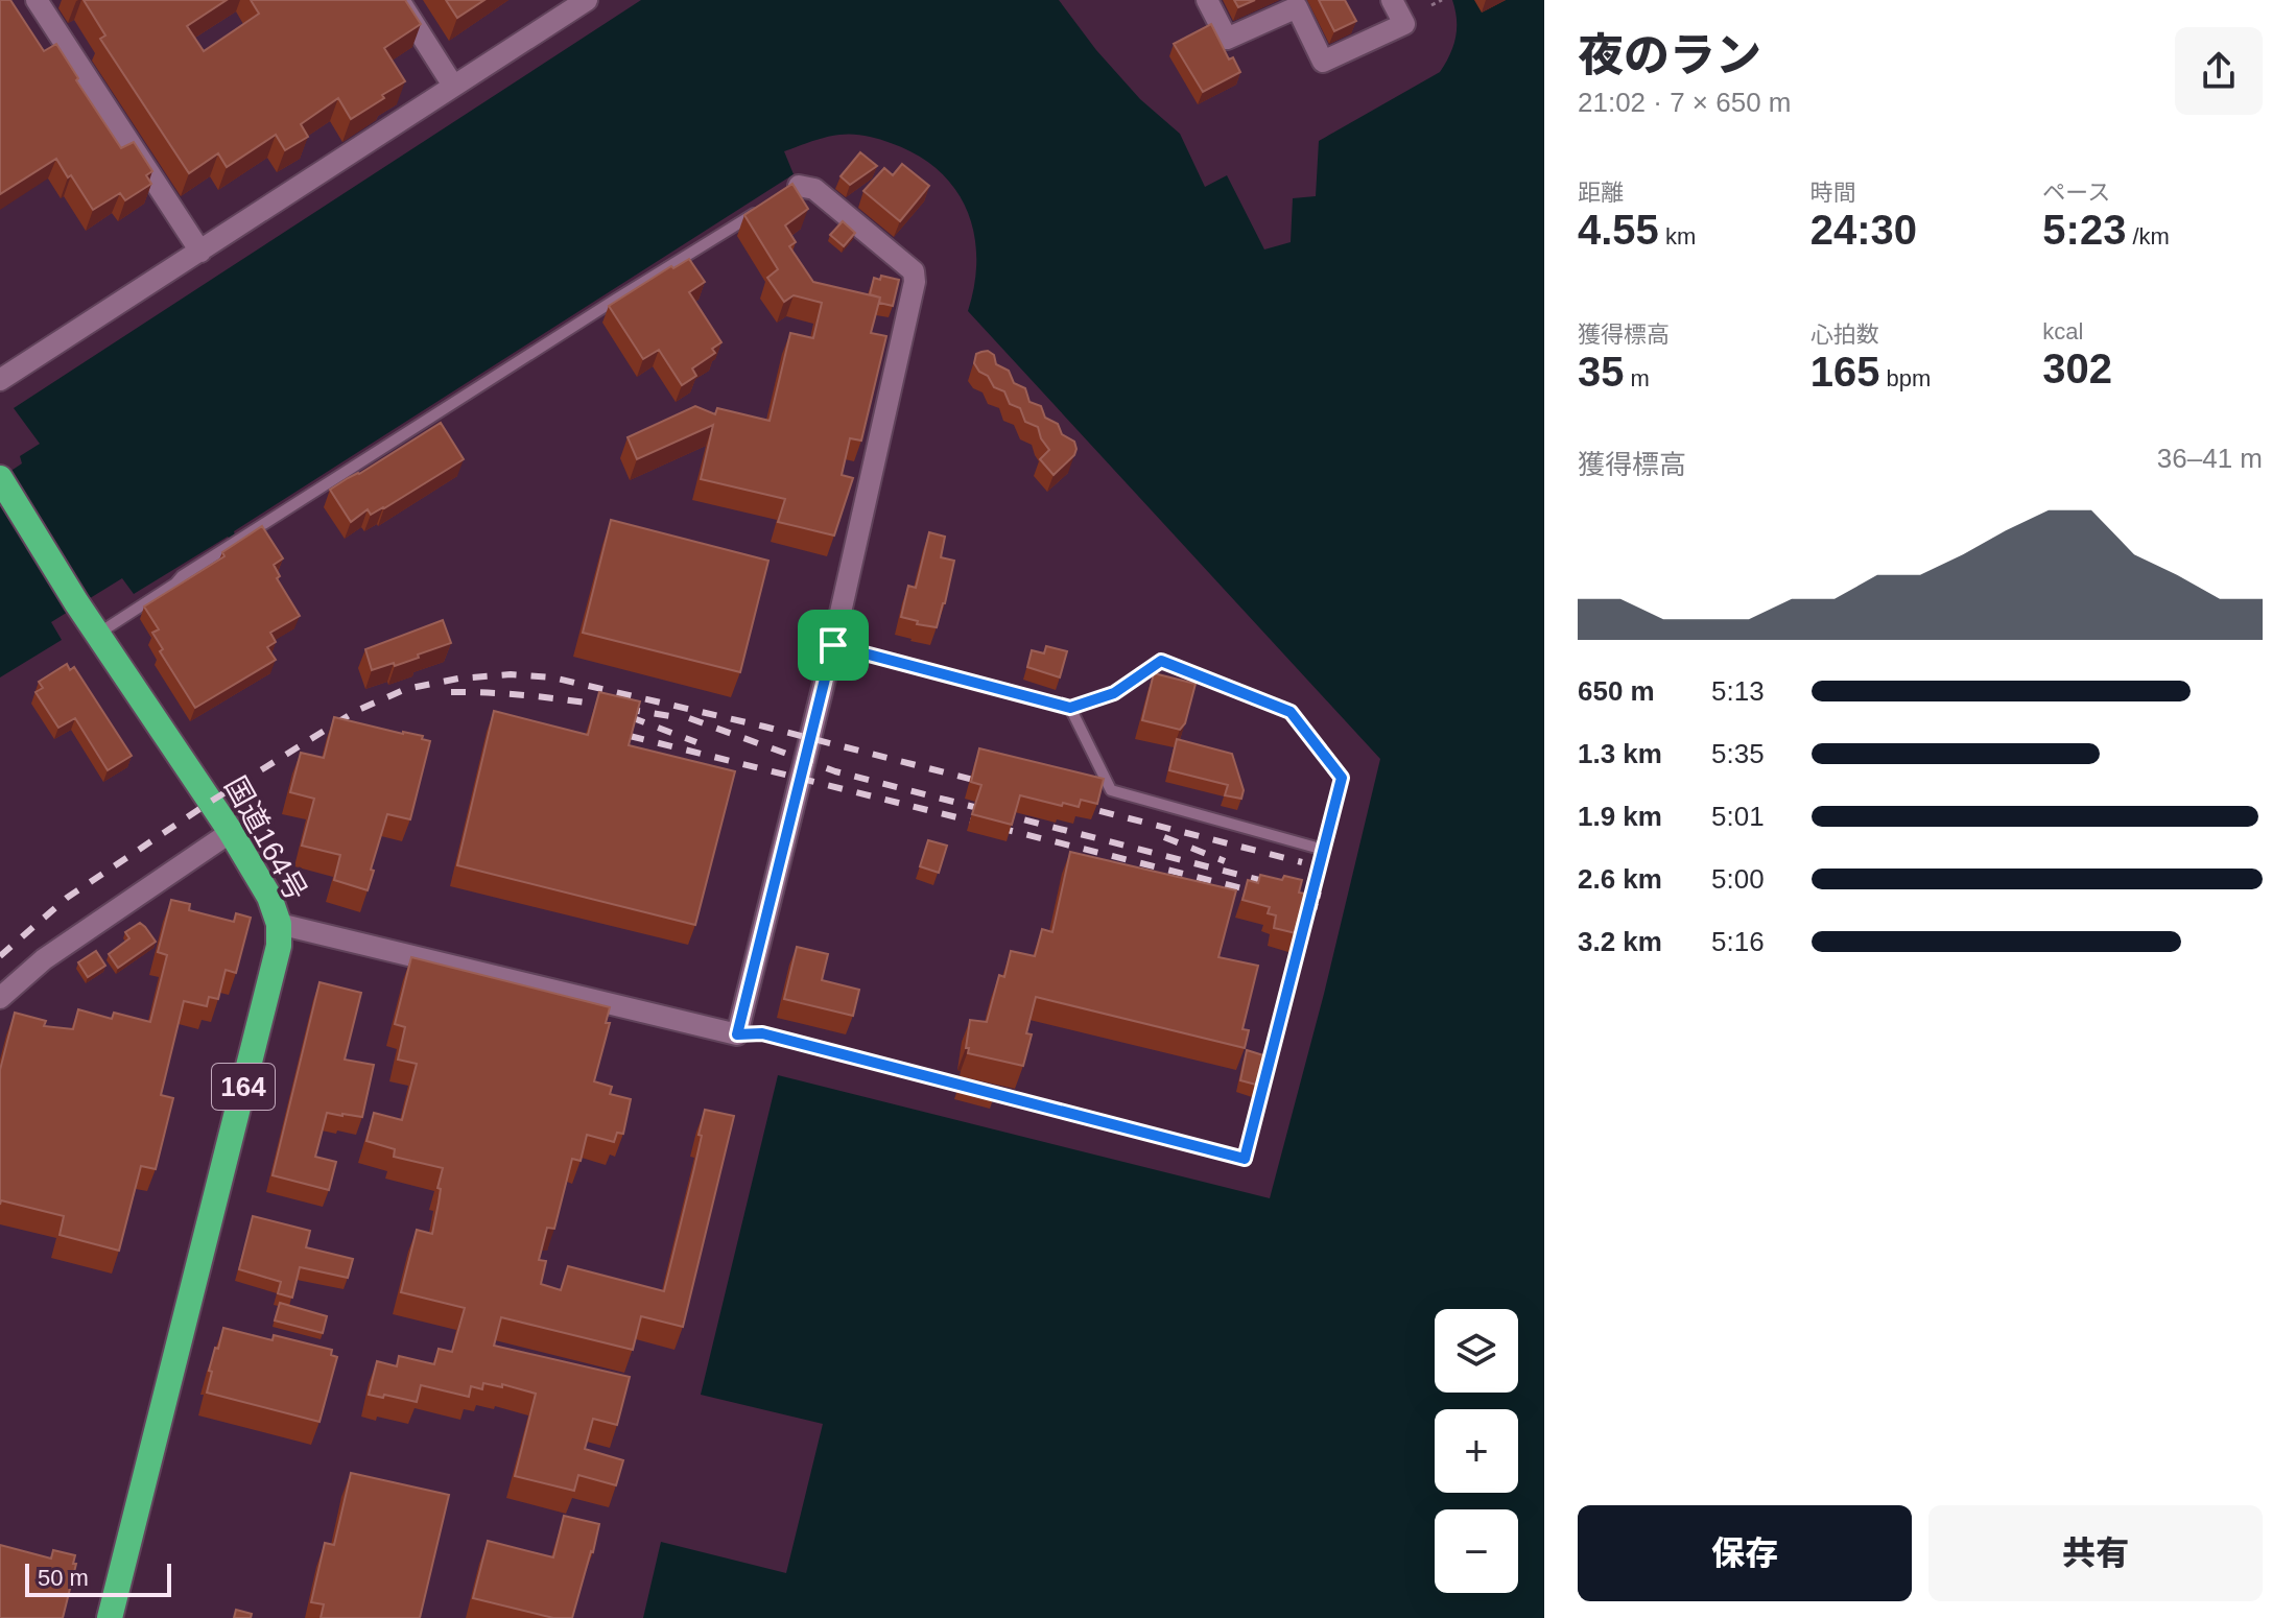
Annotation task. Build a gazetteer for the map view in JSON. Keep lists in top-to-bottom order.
{
  "streets": {
    "highway": ["国道164号", "164"]
  },
  "scale_bar": "50 m",
  "page": {
    "heading": ["夜のラン", "21:02 · 7 × 650 m"],
    "stats": [
      ["距離", "4.55 km"],
      ["時間", "24:30"],
      ["ペース", "5:23 /km"],
      ["獲得標高", "35 m"],
      ["心拍数", "165 bpm"],
      ["kcal", "302"]
    ],
    "chart": ["獲得標高", "36–41 m"],
    "list": [
      {
        "name": "650 m",
        "note": "5:13"
      },
      {
        "name": "1.3 km",
        "note": "5:35"
      },
      {
        "name": "1.9 km",
        "note": "5:01"
      },
      {
        "name": "2.6 km",
        "note": "5:00"
      },
      {
        "name": "3.2 km",
        "note": "5:16"
      }
    ],
    "map_buttons": ["+", "−"],
    "buttons": ["保存", "共有"],
    "scale": "50 m"
  }
}
